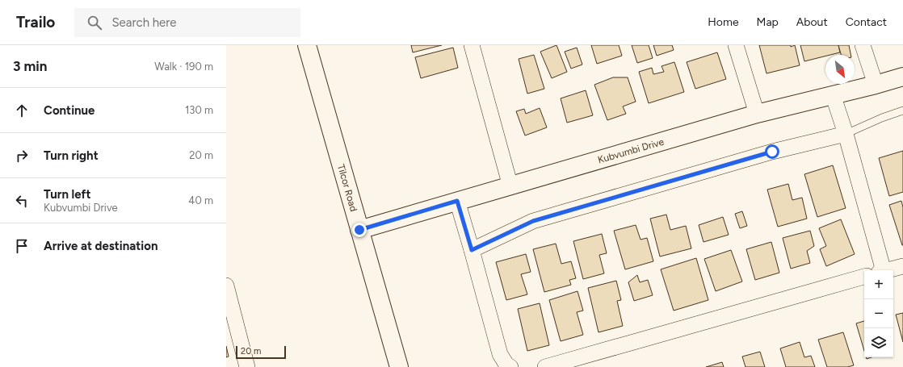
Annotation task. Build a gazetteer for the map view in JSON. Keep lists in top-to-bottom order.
{
  "streets": {
    "street": ["Kubvumbi Drive", "Tilcor Road"]
  },
  "crossings": [
    ["Kubvumbi Drive", "Tilcor Road"]
  ],
  "scale_bar": "20 m",
  "north": "bottom right",
  "page": {
    "header": "Trailo",
    "search": "Search here",
    "nav": [
      "Home",
      "Map",
      "About",
      "Contact"
    ],
    "heading": ["3 min", "Walk · 190 m"],
    "list": [
      ["Continue", "130 m"],
      ["Turn right", "20 m"],
      ["Turn left", "Kubvumbi Drive", "40 m"],
      "Arrive at destination"
    ],
    "map_buttons": ["+", "−"],
    "scale": "20 m"
  }
}
